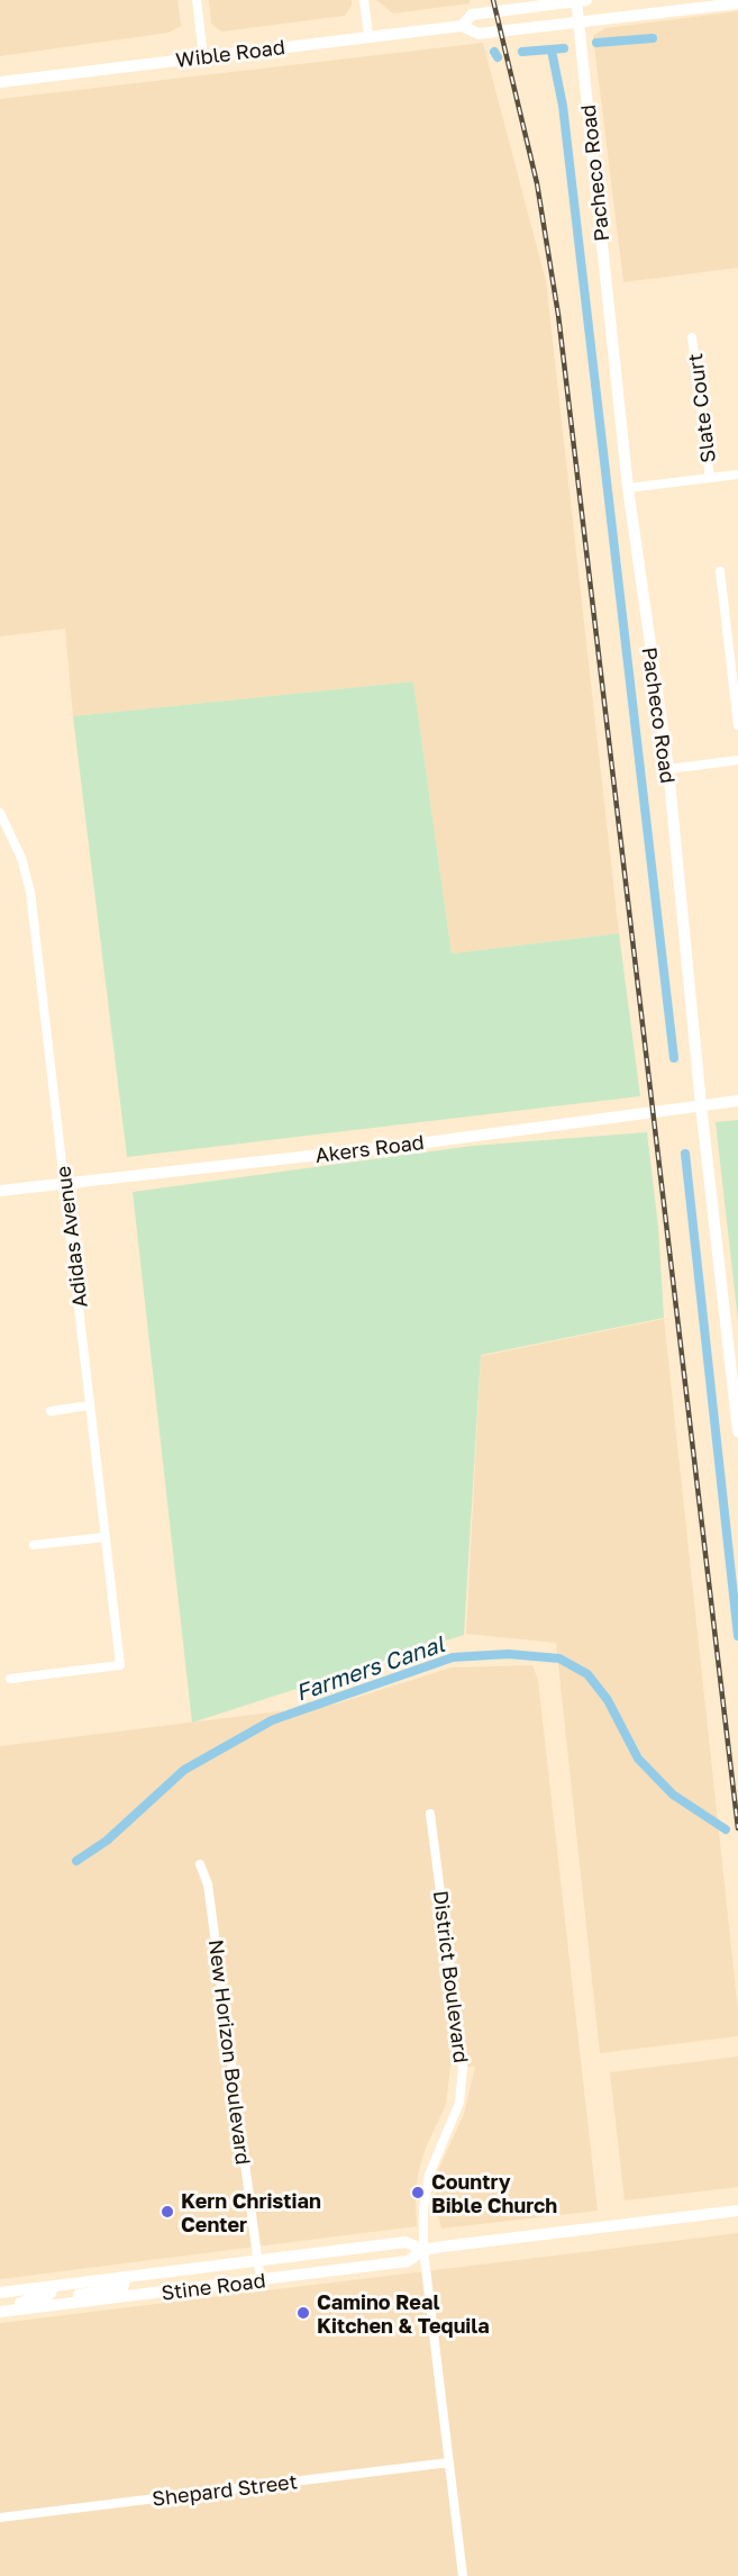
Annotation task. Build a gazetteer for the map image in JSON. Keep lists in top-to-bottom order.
{
  "streets": {
    "street": [
      "Wible Road",
      "Pacheco Road",
      "Slate Court",
      "Akers Road",
      "Adidas Avenue",
      "District Boulevard",
      "New Horizon Boulevard",
      "Stine Road",
      "Shepard Street"
    ]
  },
  "crossings": [
    ["Wible Road", "Pacheco Road"],
    ["Pacheco Road", "Akers Road"],
    ["Akers Road", "Adidas Avenue"],
    ["District Boulevard", "Stine Road"],
    ["District Boulevard", "Shepard Street"],
    ["New Horizon Boulevard", "Stine Road"]
  ],
  "water": ["Farmers Canal"],
  "places": ["Country Bible Church", "Kern Christian Center", "Camino Real Kitchen & Tequila"]
}
